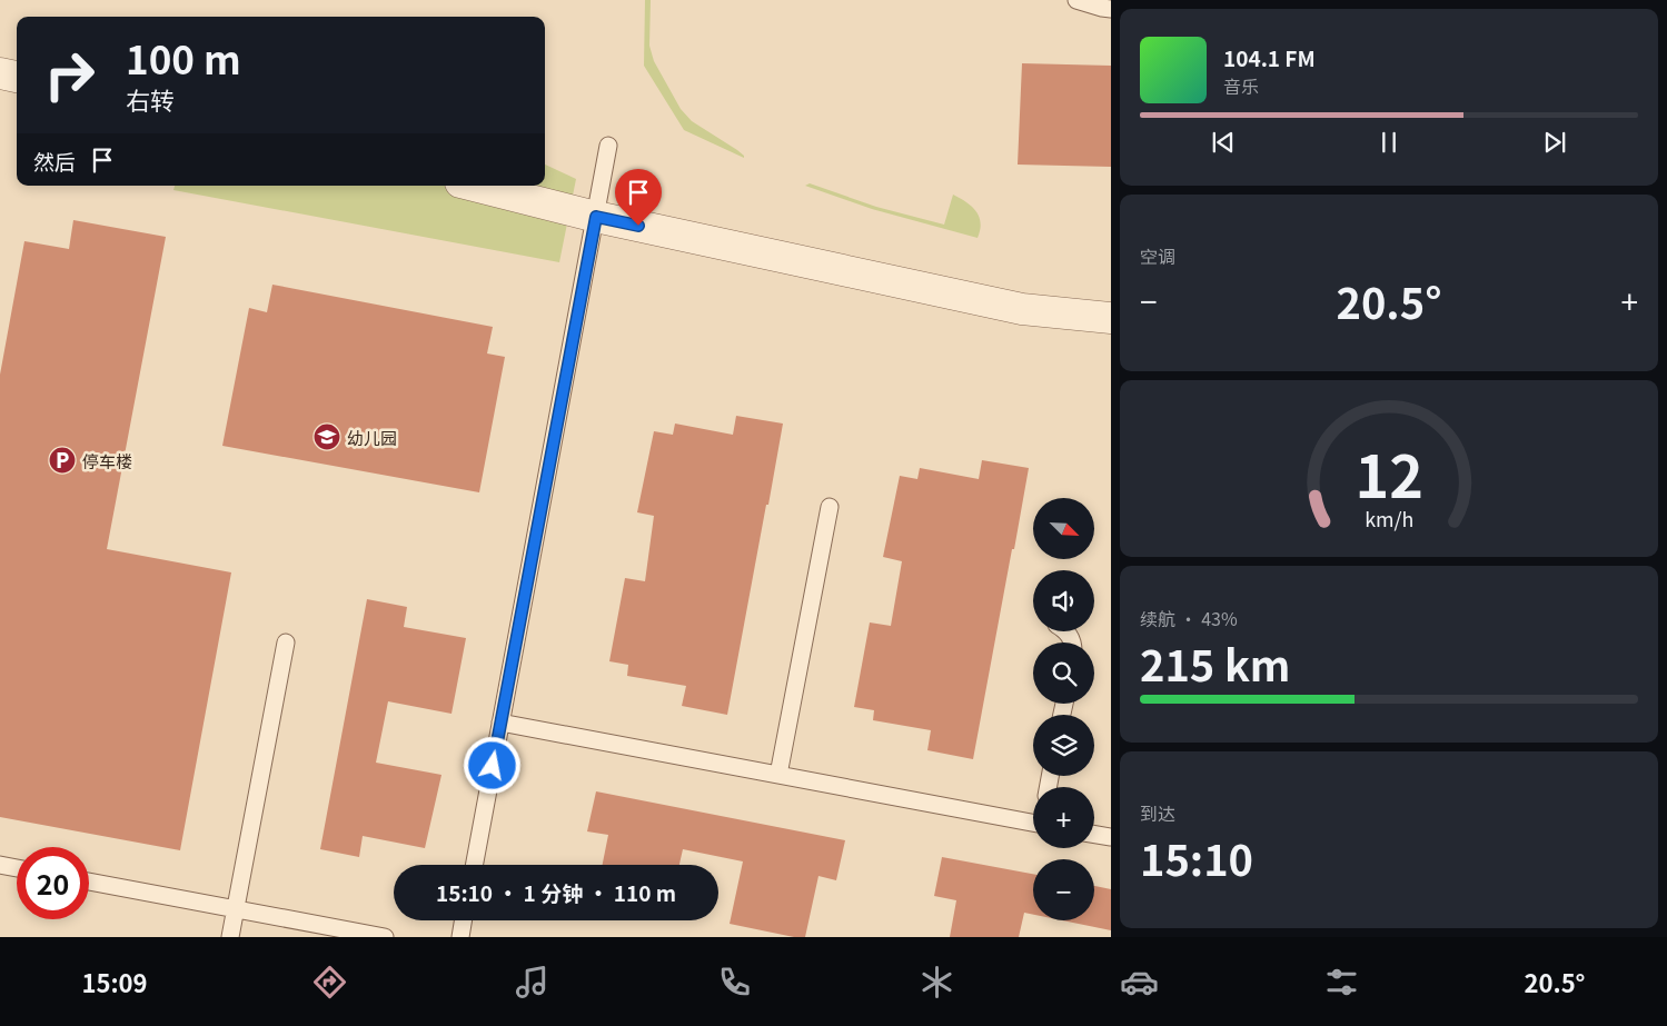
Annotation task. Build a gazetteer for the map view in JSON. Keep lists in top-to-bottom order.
{
  "places": {
    "school or university": ["幼儿园"],
    "parking": ["停车楼"]
  },
  "north": "bottom right",
  "page": {
    "turn": ["100 m", "右转"],
    "song": ["104.1 FM", "音乐"],
    "then": "然后",
    "tile": [
      "空调",
      ["续航 · 43%", "215 km"],
      ["到达", "15:10"]
    ],
    "heat": ["−", "20.5°", "+"],
    "map_buttons": ["+", "−"],
    "limit": "20",
    "trip": "15:10 · 1 分钟 · 110 m",
    "tabs": ["15:09", "20.5°"],
    "gauge": ["12", "km/h"]
  }
}
